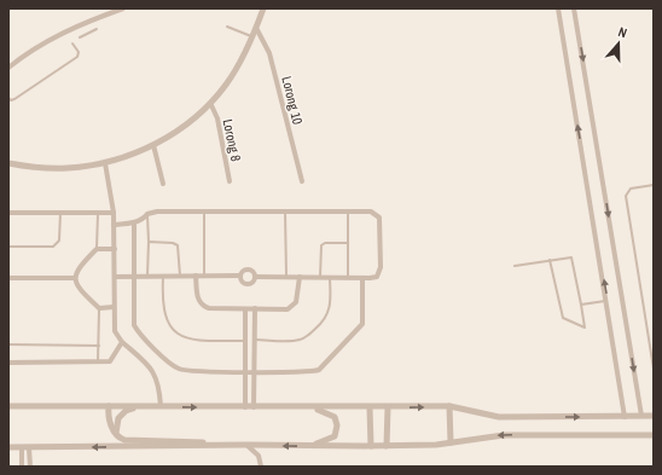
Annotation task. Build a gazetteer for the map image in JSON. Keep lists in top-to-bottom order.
{
  "streets": {
    "street": ["Lorong 10", "Lorong 8"]
  },
  "north": "top"
}
